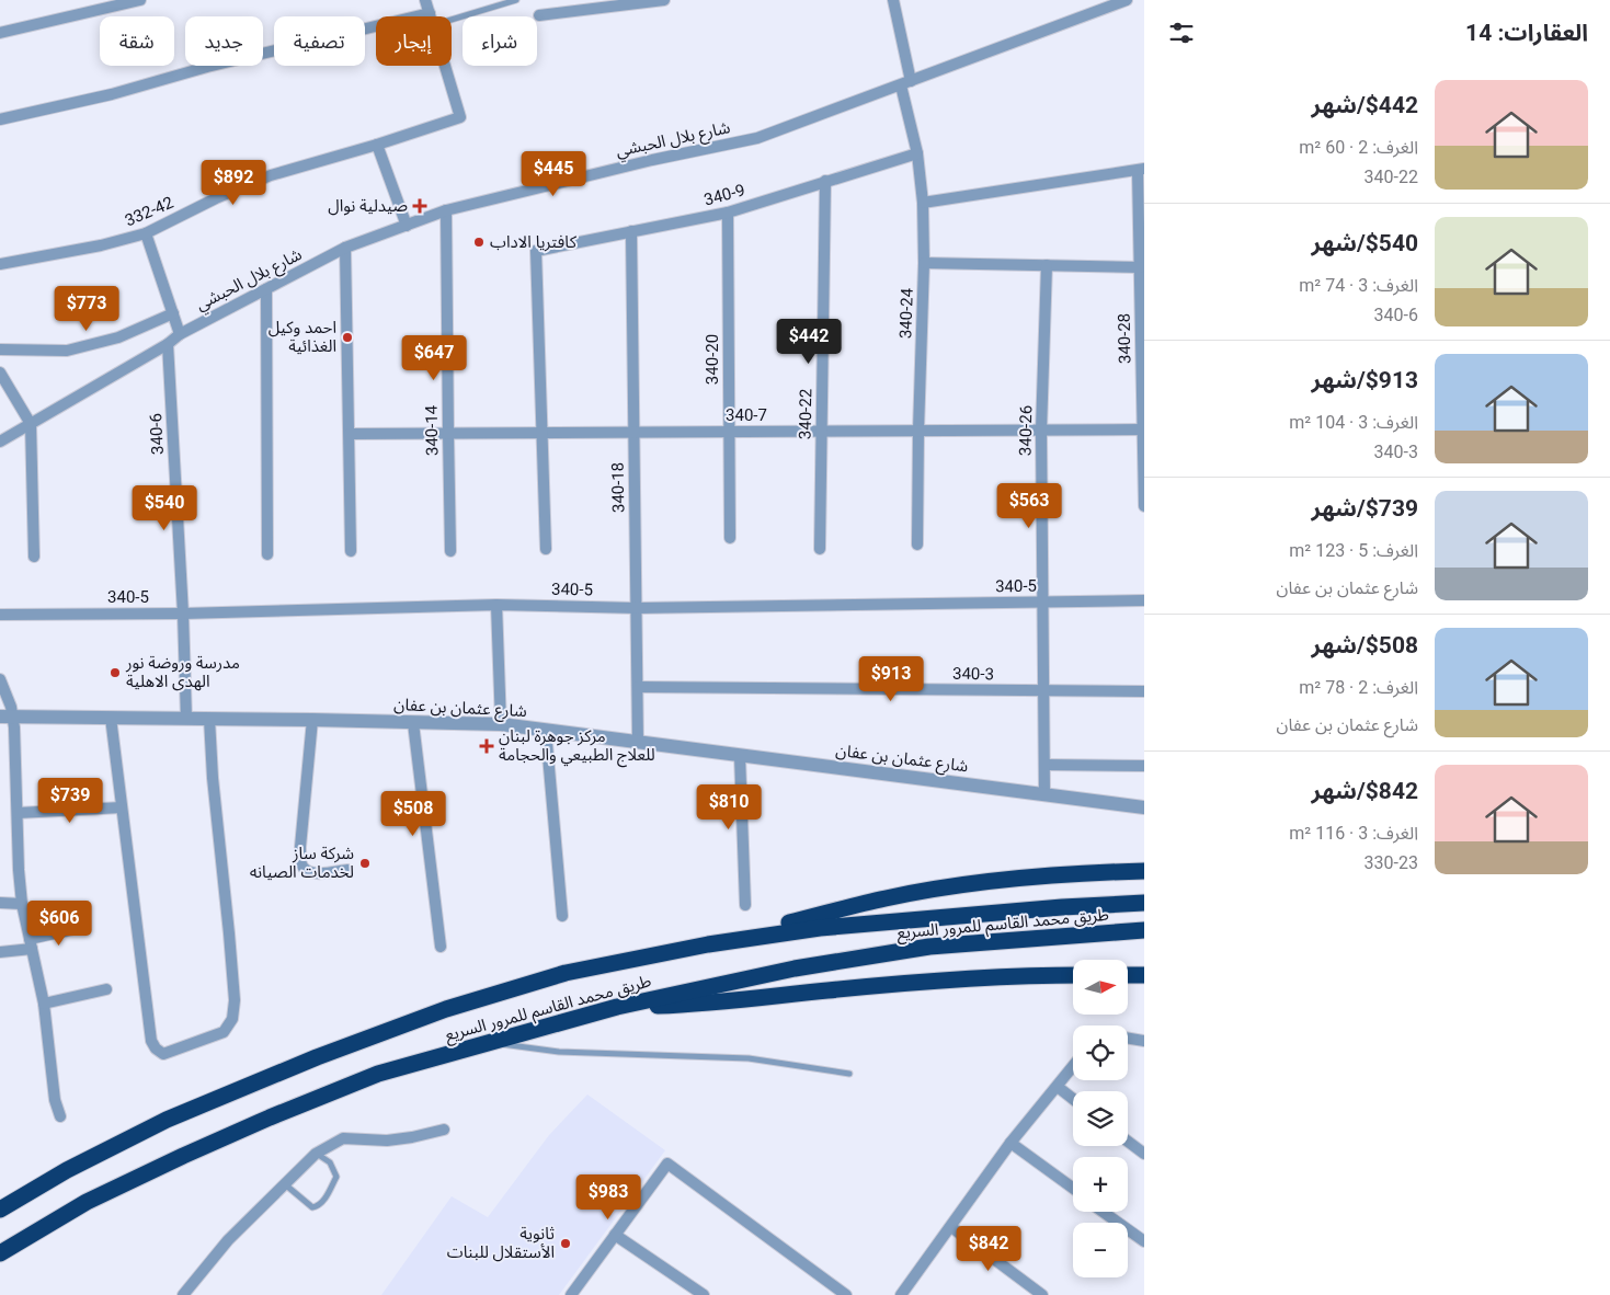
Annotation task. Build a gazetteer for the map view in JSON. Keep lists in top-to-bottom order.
{
  "streets": {
    "highway": ["طريق محمد القاسم للمرور السريع"],
    "street": [
      "شارع بلال الحبشي",
      "340-9",
      "332-42",
      "340-24",
      "340-28",
      "340-20",
      "340-22",
      "340-7",
      "340-14",
      "340-26",
      "340-6",
      "340-18",
      "340-5",
      "340-3",
      "شارع عثمان بن عفان"
    ]
  },
  "crossings": [
    ["شارع بلال الحبشي", "340-24"],
    ["شارع بلال الحبشي", "340-14"],
    ["شارع بلال الحبشي", "340-6"],
    ["340-9", "340-24"],
    ["340-9", "340-20"],
    ["340-9", "340-22"],
    ["340-9", "340-7"],
    ["340-9", "340-18"],
    ["340-24", "340-7"],
    ["340-28", "340-7"],
    ["340-20", "340-7"],
    ["340-22", "340-7"],
    ["340-7", "340-14"],
    ["340-7", "340-26"],
    ["340-7", "340-18"],
    ["340-26", "340-5"],
    ["340-26", "340-3"],
    ["340-26", "شارع عثمان بن عفان"],
    ["340-6", "340-5"],
    ["340-6", "شارع عثمان بن عفان"],
    ["340-18", "340-5"],
    ["340-18", "340-3"],
    ["340-18", "شارع عثمان بن عفان"]
  ],
  "places": {
    "health": ["صيدلية نوال", "مركز جوهرة لبنان للعلاج الطبيعي والحجامة"],
    "other": [
      "كافتريا الاداب",
      "احمد وكيل الغذائية",
      "مدرسة وروضة نور الهدى الاهلية",
      "شركة ساز لخدمات الصيانه",
      "ثانوية الأستقلال للبنات"
    ]
  },
  "north": "right",
  "page": {
    "heading": "العقارات: 14",
    "chip": [
      "شراء",
      "إيجار",
      "تصفية",
      "جديد",
      "شقة"
    ],
    "list": [
      {
        "name": "$442/شهر",
        "note": "الغرف: 2 · 60 m² · 340-22"
      },
      {
        "name": "$540/شهر",
        "note": "الغرف: 3 · 74 m² · 340-6"
      },
      {
        "name": "$913/شهر",
        "note": "الغرف: 3 · 104 m² · 340-3"
      },
      {
        "name": "$739/شهر",
        "note": "الغرف: 5 · 123 m² · شارع عثمان بن عفان"
      },
      {
        "name": "$508/شهر",
        "note": "الغرف: 2 · 78 m² · شارع عثمان بن عفان"
      },
      {
        "name": "$842/شهر",
        "note": "الغرف: 3 · 116 m² · 330-23"
      }
    ],
    "price": [
      "$445",
      "$892",
      "$773",
      "$442",
      "$647",
      "$563",
      "$540",
      "$913",
      "$739",
      "$810",
      "$508",
      "$606",
      "$983",
      "$842"
    ],
    "map_buttons": ["+", "−"]
  }
}
